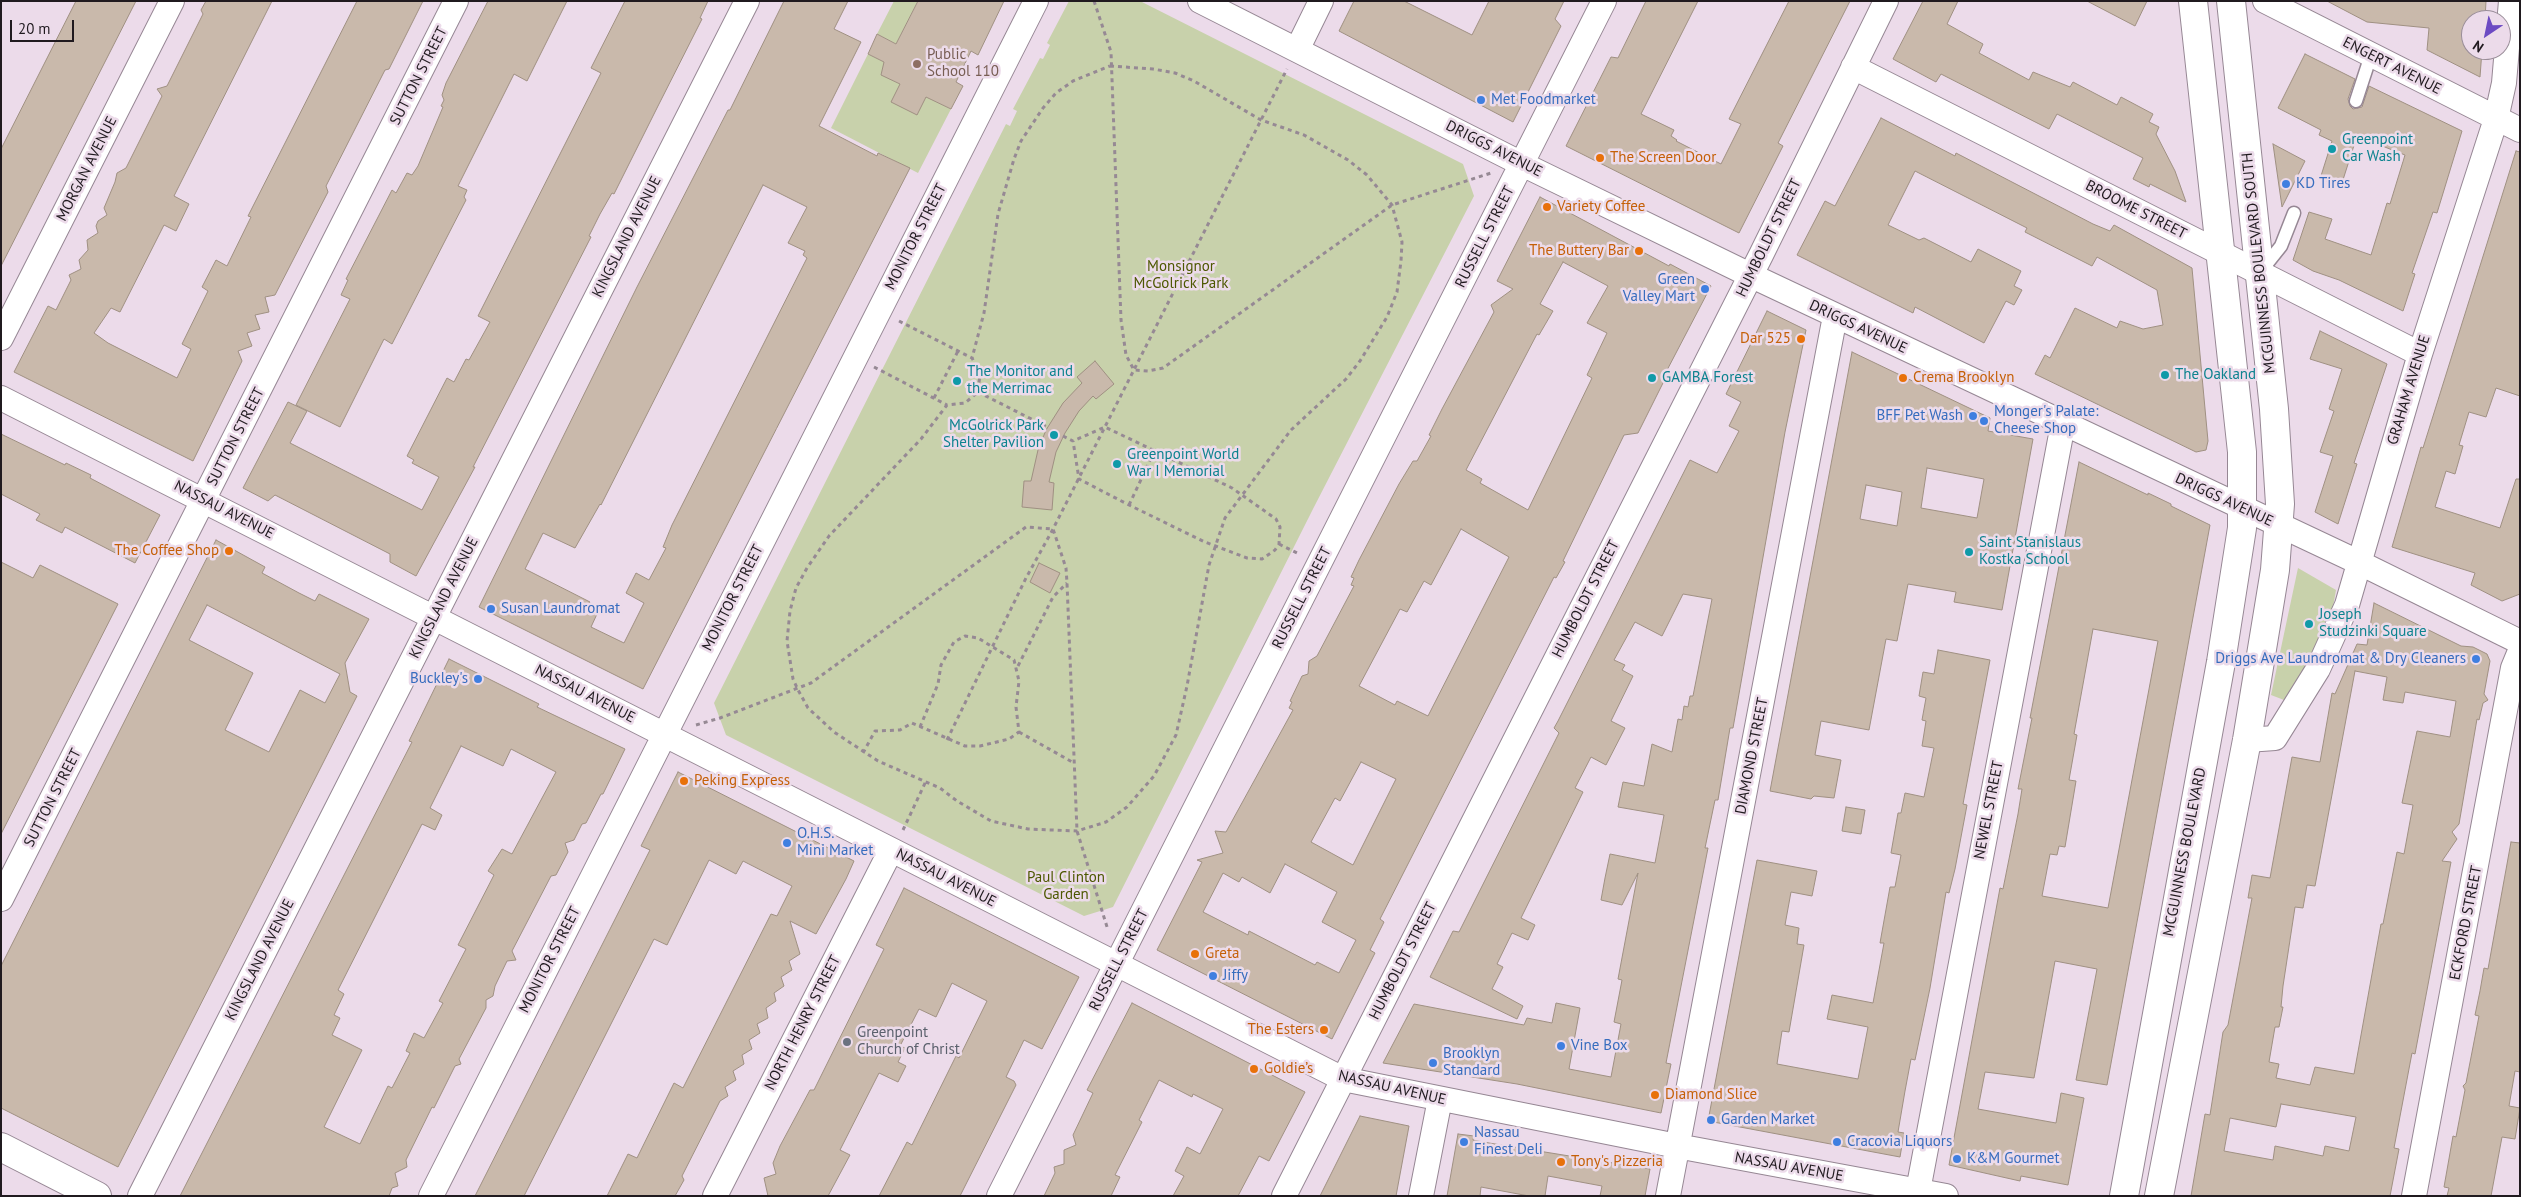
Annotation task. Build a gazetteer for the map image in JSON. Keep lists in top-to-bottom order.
{
  "streets": {
    "main road": ["MCGUINNESS BOULEVARD SOUTH", "MCGUINNESS BOULEVARD"],
    "street": [
      "ENGERT AVENUE",
      "SUTTON STREET",
      "DRIGGS AVENUE",
      "MORGAN AVENUE",
      "BROOME STREET",
      "KINGSLAND AVENUE",
      "MONITOR STREET",
      "RUSSELL STREET",
      "HUMBOLDT STREET",
      "GRAHAM AVENUE",
      "NASSAU AVENUE",
      "DIAMOND STREET",
      "NEWEL STREET",
      "ECKFORD STREET",
      "NORTH HENRY STREET"
    ]
  },
  "crossings": [
    ["ENGERT AVENUE", "GRAHAM AVENUE"],
    ["SUTTON STREET", "NASSAU AVENUE"],
    ["DRIGGS AVENUE", "RUSSELL STREET"],
    ["DRIGGS AVENUE", "HUMBOLDT STREET"],
    ["DRIGGS AVENUE", "MCGUINNESS BOULEVARD SOUTH"],
    ["DRIGGS AVENUE", "GRAHAM AVENUE"],
    ["DRIGGS AVENUE", "DIAMOND STREET"],
    ["DRIGGS AVENUE", "NEWEL STREET"],
    ["DRIGGS AVENUE", "MCGUINNESS BOULEVARD"],
    ["BROOME STREET", "HUMBOLDT STREET"],
    ["BROOME STREET", "MCGUINNESS BOULEVARD SOUTH"],
    ["BROOME STREET", "GRAHAM AVENUE"],
    ["KINGSLAND AVENUE", "NASSAU AVENUE"],
    ["MONITOR STREET", "NASSAU AVENUE"],
    ["RUSSELL STREET", "NASSAU AVENUE"],
    ["HUMBOLDT STREET", "NASSAU AVENUE"],
    ["NASSAU AVENUE", "DIAMOND STREET"],
    ["NASSAU AVENUE", "NEWEL STREET"],
    ["NASSAU AVENUE", "NORTH HENRY STREET"]
  ],
  "parks": ["Monsignor McGolrick Park", "Paul Clinton Garden"],
  "places": [
    "Public School 110",
    "Met Foodmarket",
    "Greenpoint Car Wash",
    "The Screen Door",
    "KD Tires",
    "Variety Coffee",
    "The Buttery Bar",
    "Green Valley Mart",
    "Dar 525",
    "The Oakland",
    "GAMBA Forest",
    "Crema Brooklyn",
    "The Monitor and the Merrimac",
    "BFF Pet Wash",
    "Monger's Palate: Cheese Shop",
    "McGolrick Park Shelter Pavilion",
    "Greenpoint World War I Memorial",
    "The Coffee Shop",
    "Saint Stanislaus Kostka School",
    "Susan Laundromat",
    "Joseph Studzinki Square",
    "Driggs Ave Laundromat & Dry Cleaners",
    "Buckley's",
    "Peking Express",
    "O.H.S. Mini Market",
    "Greta",
    "Jiffy",
    "The Esters",
    "Greenpoint Church of Christ",
    "Vine Box",
    "Brooklyn Standard",
    "Goldie’s",
    "Diamond Slice",
    "Garden Market",
    "Nassau Finest Deli",
    "Cracovia Liquors",
    "K&M Gourmet",
    "Tony's Pizzeria"
  ],
  "scale_bar": "20 m",
  "north": "bottom left"
}
